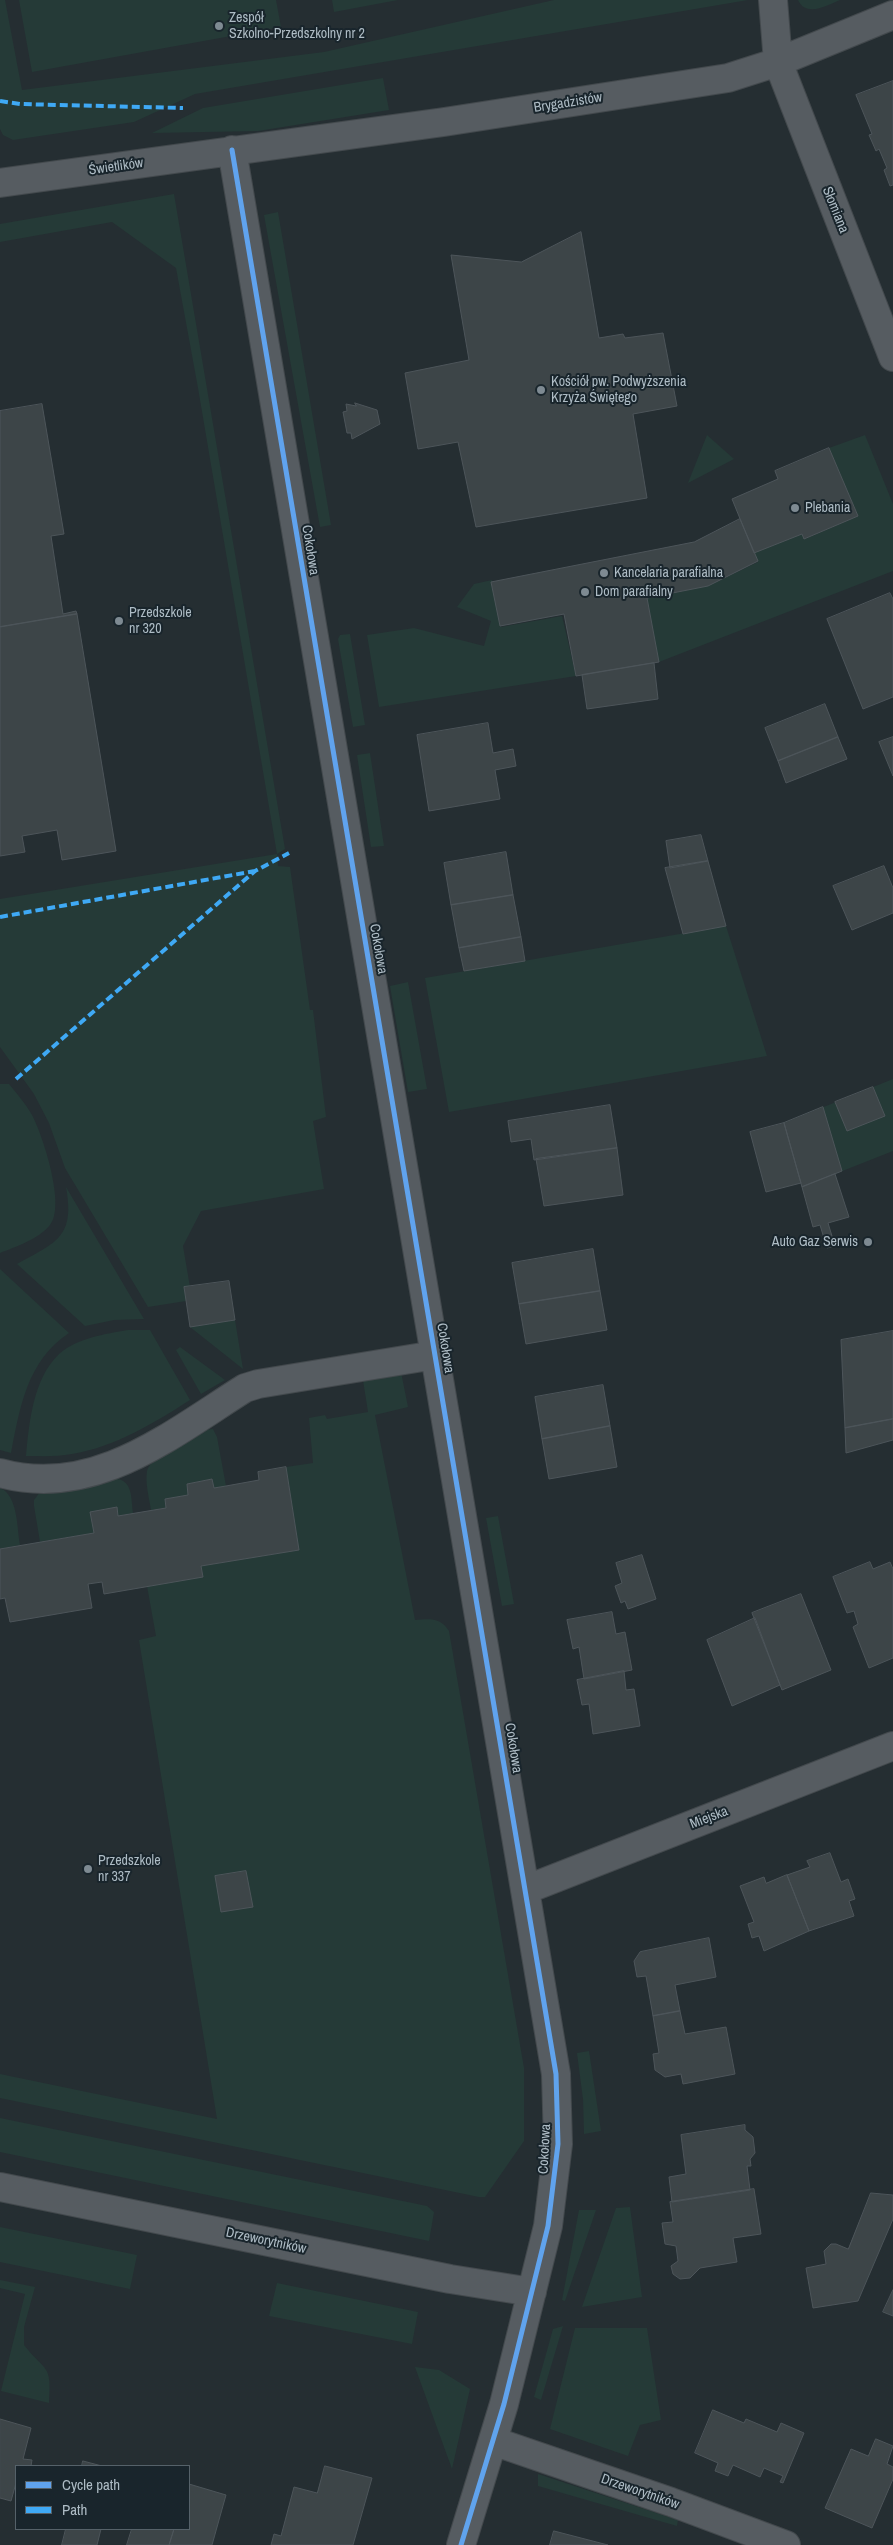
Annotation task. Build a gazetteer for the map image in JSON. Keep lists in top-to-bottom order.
{
  "streets": {
    "street": [
      "Brygadzistów",
      "Świetlików",
      "Słomiana",
      "Cokołowa",
      "Miejska",
      "Drzeworytników"
    ]
  },
  "crossings": [
    ["Brygadzistów", "Świetlików"],
    ["Brygadzistów", "Słomiana"],
    ["Brygadzistów", "Cokołowa"],
    ["Świetlików", "Cokołowa"],
    ["Cokołowa", "Miejska"],
    ["Cokołowa", "Drzeworytników"]
  ],
  "places": [
    "Zespół Szkolno-Przedszkolny nr 2",
    "Kościół pw. Podwyższenia Krzyża Świętego",
    "Plebania",
    "Kancelaria parafialna",
    "Dom parafialny",
    "Przedszkole nr 320",
    "Auto Gaz Serwis",
    "Przedszkole nr 337"
  ],
  "legend": ["Cycle path", "Path"]
}
